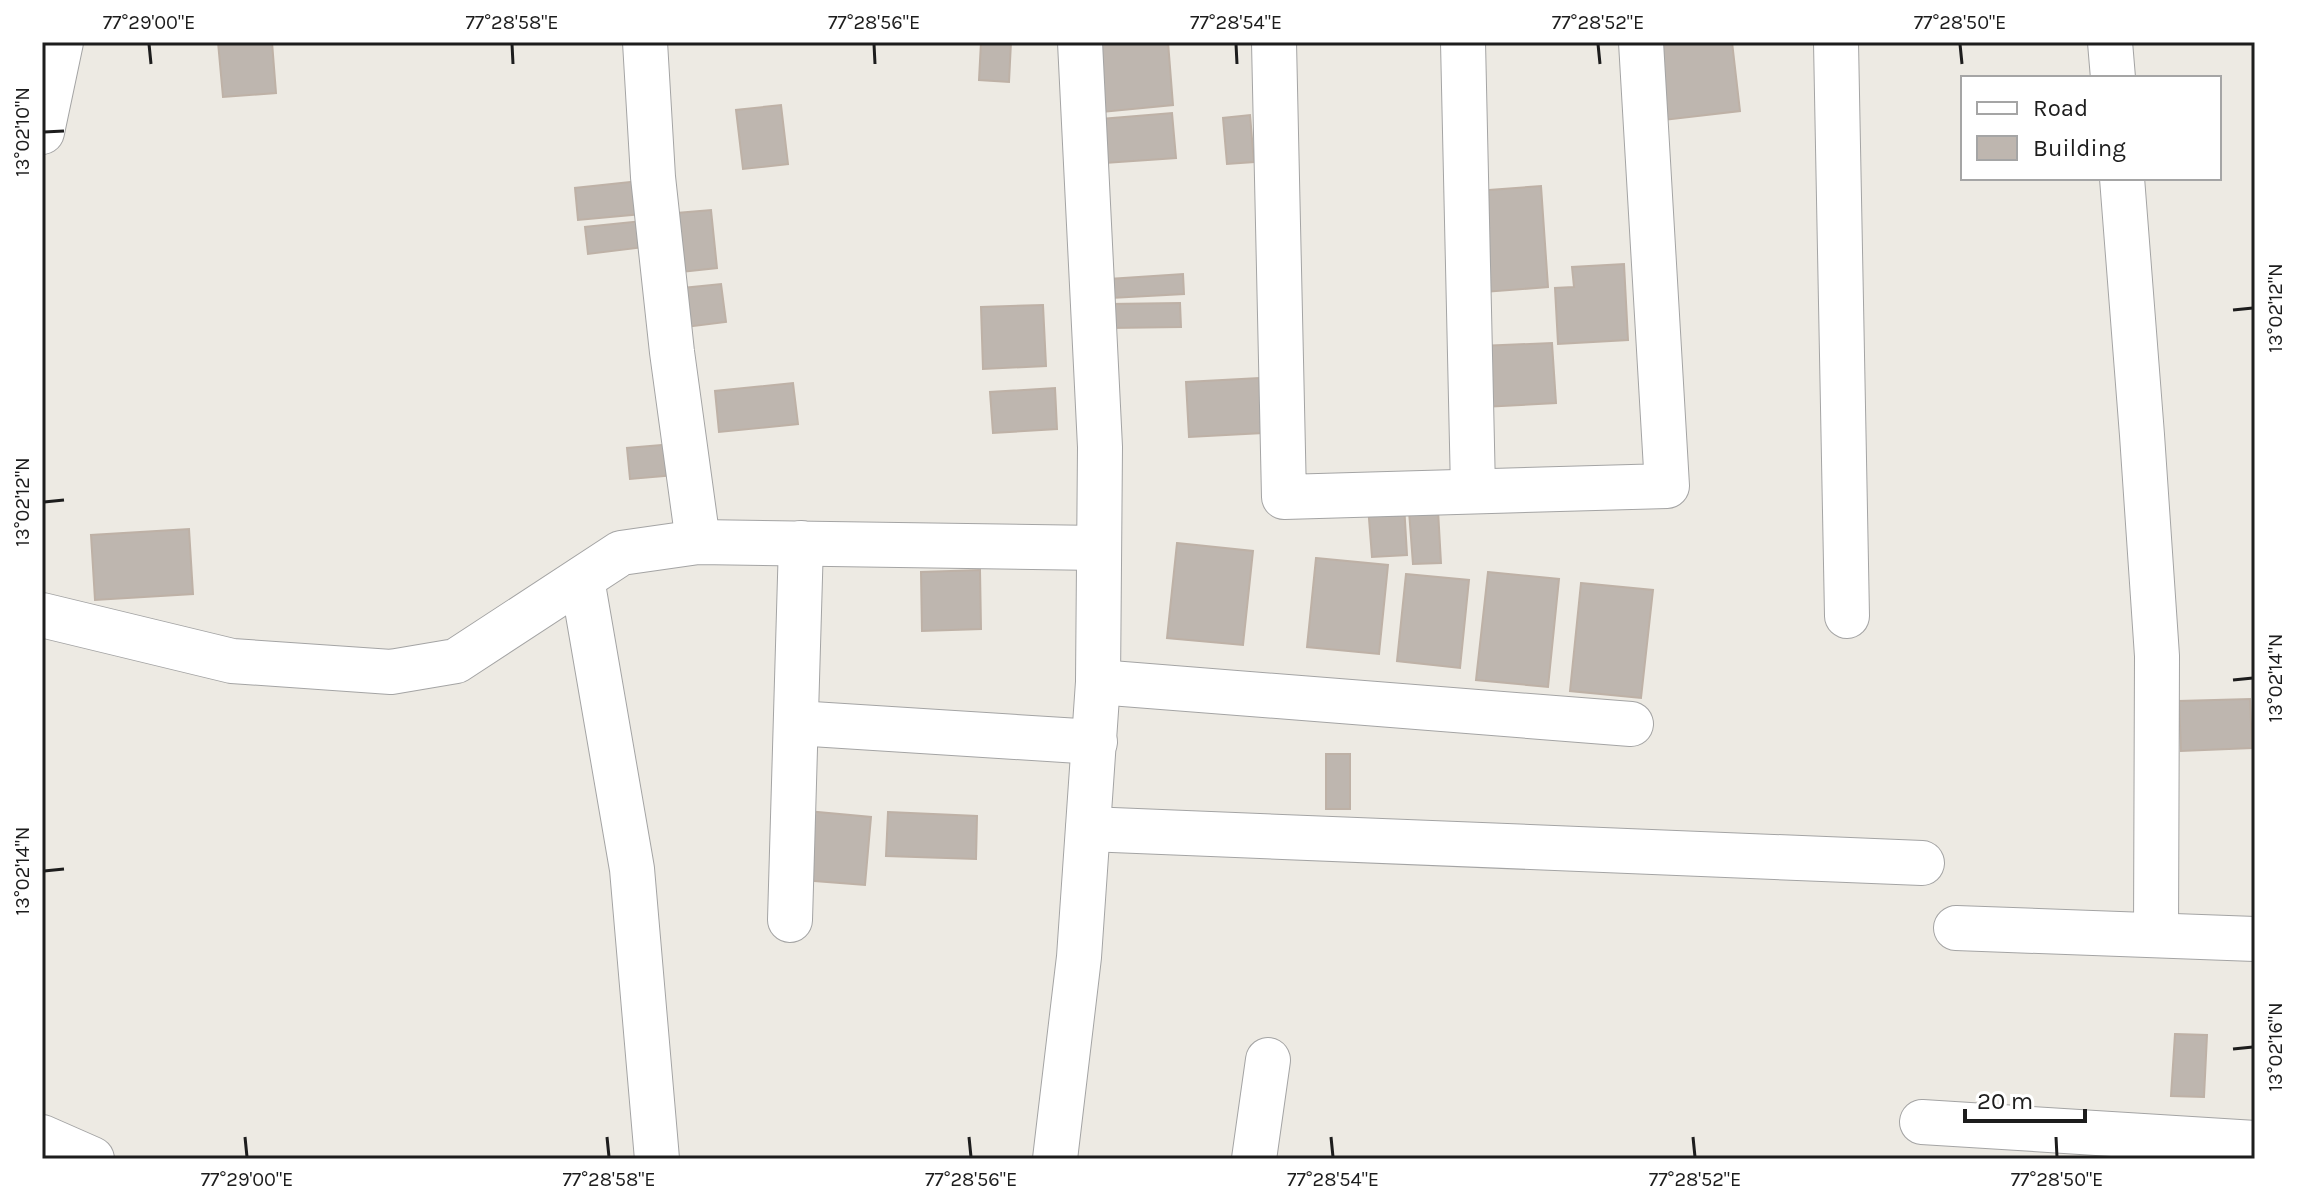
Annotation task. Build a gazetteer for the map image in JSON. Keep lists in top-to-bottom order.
{
  "legend": ["Road", "Building"],
  "scale_bar": "20 m",
  "coordinates": [
    "77°29'00\"E",
    "77°28'58\"E",
    "77°28'56\"E",
    "77°28'54\"E",
    "77°28'52\"E",
    "77°28'50\"E",
    "13°02'10\"N",
    "13°02'12\"N",
    "13°02'14\"N",
    "13°02'16\"N"
  ]
}
